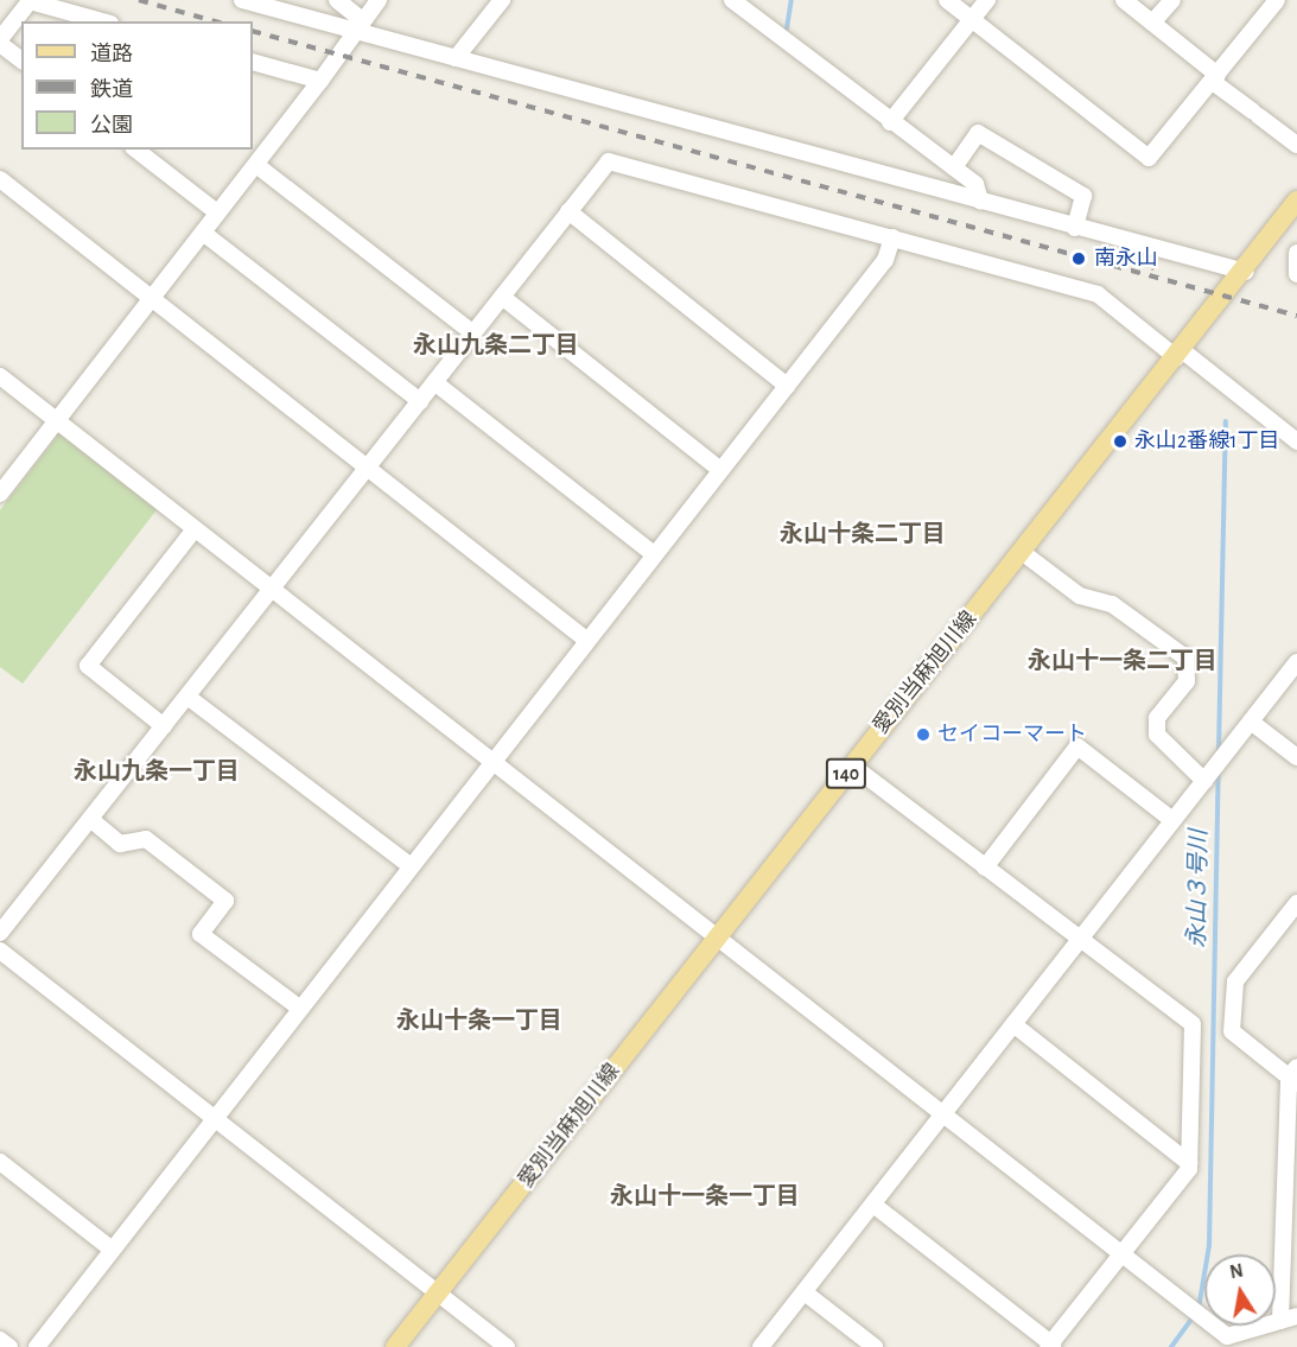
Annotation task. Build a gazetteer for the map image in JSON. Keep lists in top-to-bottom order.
{
  "streets": {
    "main road": ["愛別当麻旭川線", "140"]
  },
  "districts": [
    "永山九条二丁目",
    "永山十条二丁目",
    "永山十一条二丁目",
    "永山九条一丁目",
    "永山十条一丁目",
    "永山十一条一丁目"
  ],
  "water": ["永山３号川"],
  "places": ["南永山", "永山2番線1丁目", "セイコーマート"],
  "legend": ["道路", "鉄道", "公園"],
  "north": "top"
}
